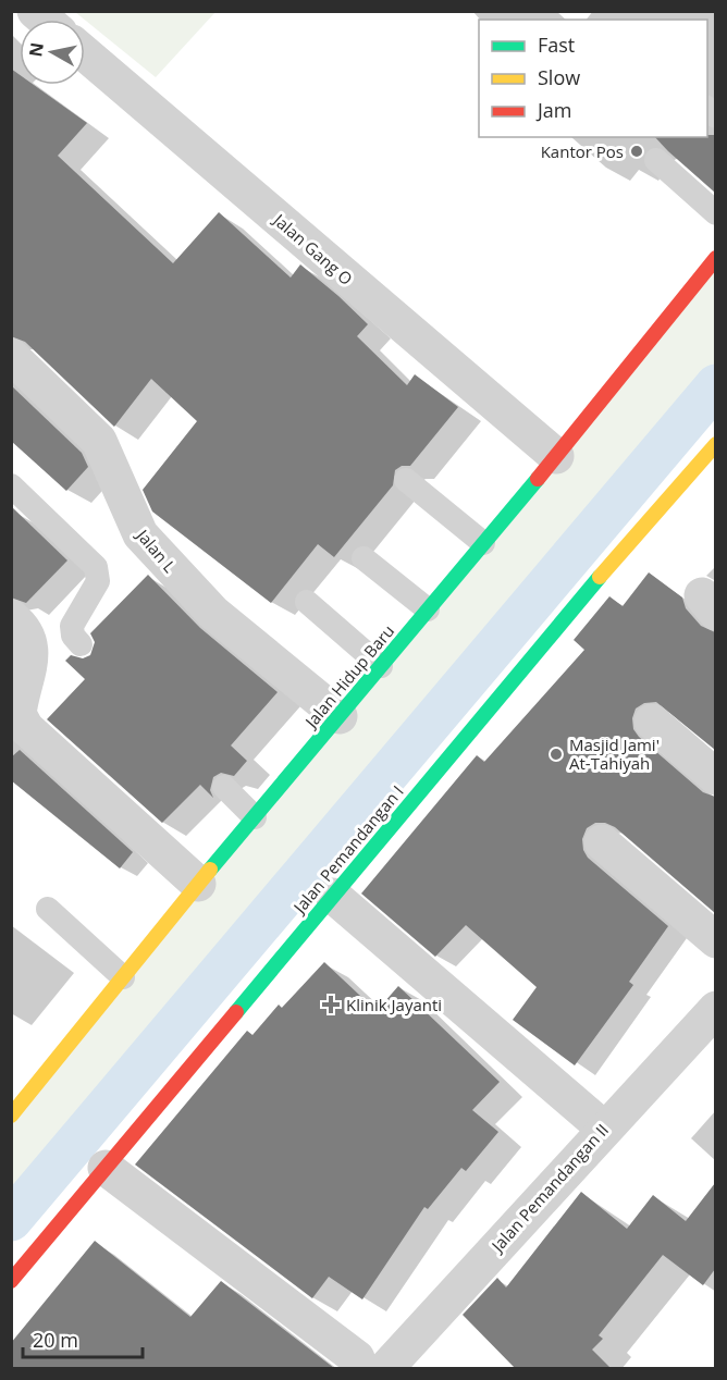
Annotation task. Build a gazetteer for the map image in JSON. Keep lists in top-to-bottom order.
{
  "streets": {
    "street": [
      "Jalan Gang O",
      "Jalan L",
      "Jalan Hidup Baru",
      "Jalan Pemandangan I",
      "Jalan Pemandangan II"
    ]
  },
  "crossings": [
    ["Jalan Gang O", "Jalan Hidup Baru"],
    ["Jalan L", "Jalan Hidup Baru"]
  ],
  "places": {
    "other": ["Kantor Pos", "Masjid Jami' At-Tahiyah"],
    "health": ["Klinik Jayanti"]
  },
  "legend": ["Fast", "Slow", "Jam"],
  "scale_bar": "20 m",
  "north": "left"
}
